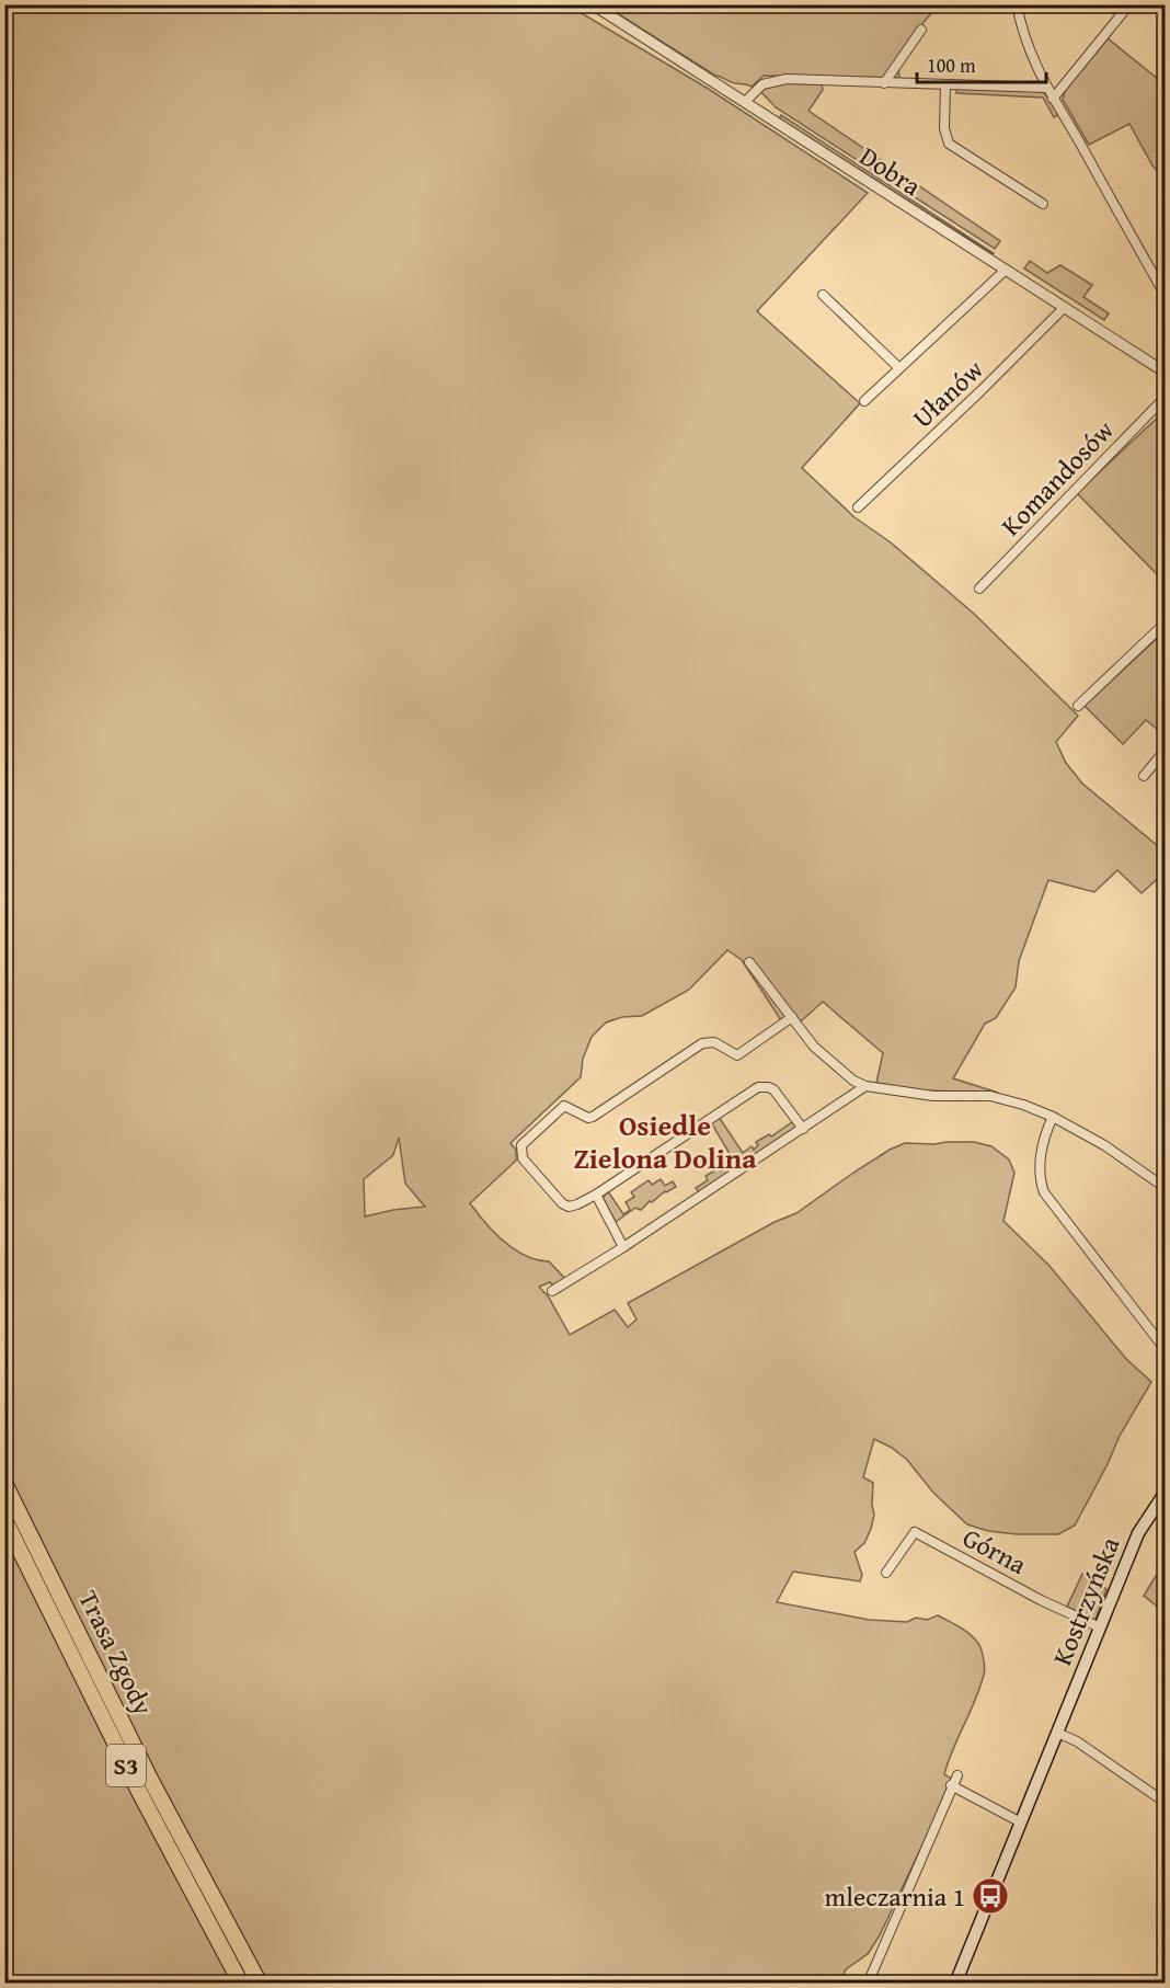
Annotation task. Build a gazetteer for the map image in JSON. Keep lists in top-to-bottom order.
{
  "streets": {
    "highway": ["Trasa Zgody", "S3"],
    "main road": ["Kostrzyńska"],
    "street": [
      "Dobra",
      "Ułanów",
      "Komandosów",
      "Górna"
    ]
  },
  "crossings": [
    ["Dobra", "Ułanów"],
    ["Górna", "Kostrzyńska"]
  ],
  "districts": ["Osiedle Zielona Dolina"],
  "places": {
    "bus stop": ["mleczarnia 1"]
  },
  "scale_bar": "100 m"
}
